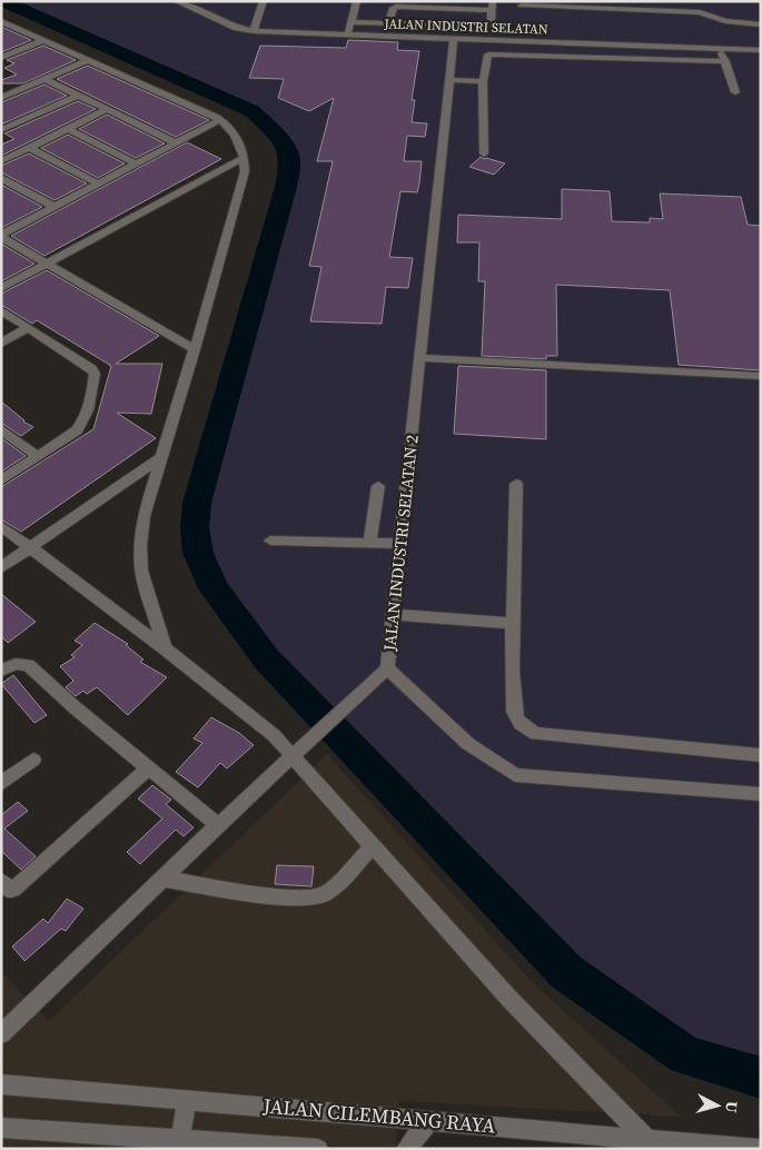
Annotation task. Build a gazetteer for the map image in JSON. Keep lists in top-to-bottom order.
{
  "streets": {
    "street": ["JALAN INDUSTRI SELATAN", "JALAN INDUSTRI SELATAN 2", "JALAN CILEMBANG RAYA"]
  },
  "crossings": [
    ["JALAN INDUSTRI SELATAN", "JALAN INDUSTRI SELATAN 2"]
  ],
  "north": "right"
}
